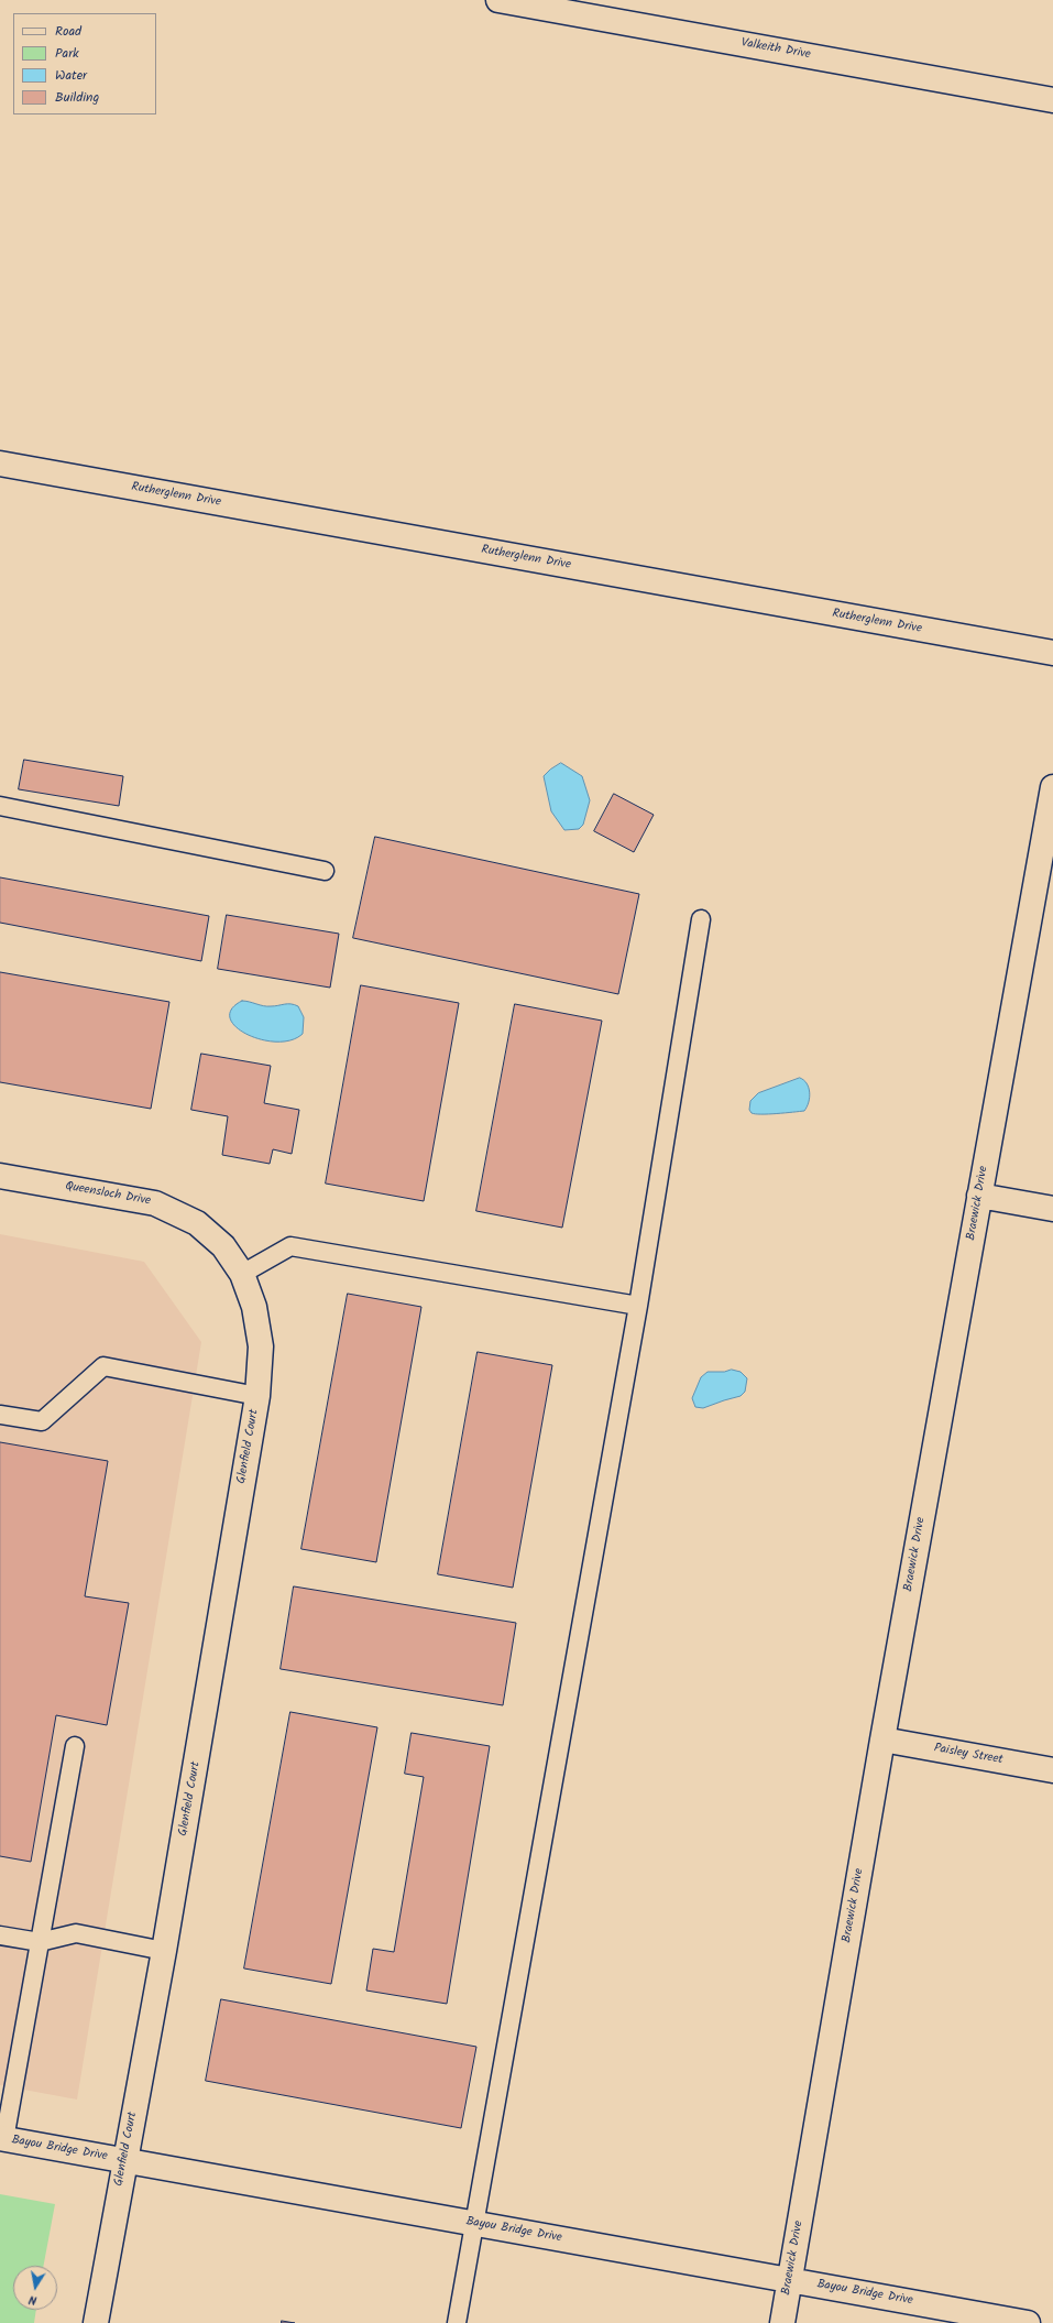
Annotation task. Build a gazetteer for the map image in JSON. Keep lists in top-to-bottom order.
{
  "streets": {
    "street": [
      "Valkeith Drive",
      "Rutherglenn Drive",
      "Queensloch Drive",
      "Braewick Drive",
      "Glenfield Court",
      "Paisley Street",
      "Bayou Bridge Drive"
    ]
  },
  "crossings": [
    ["Queensloch Drive", "Glenfield Court"],
    ["Braewick Drive", "Paisley Street"],
    ["Braewick Drive", "Bayou Bridge Drive"],
    ["Glenfield Court", "Bayou Bridge Drive"]
  ],
  "legend": [
    "Road",
    "Park",
    "Water",
    "Building"
  ],
  "north": "bottom"
}
